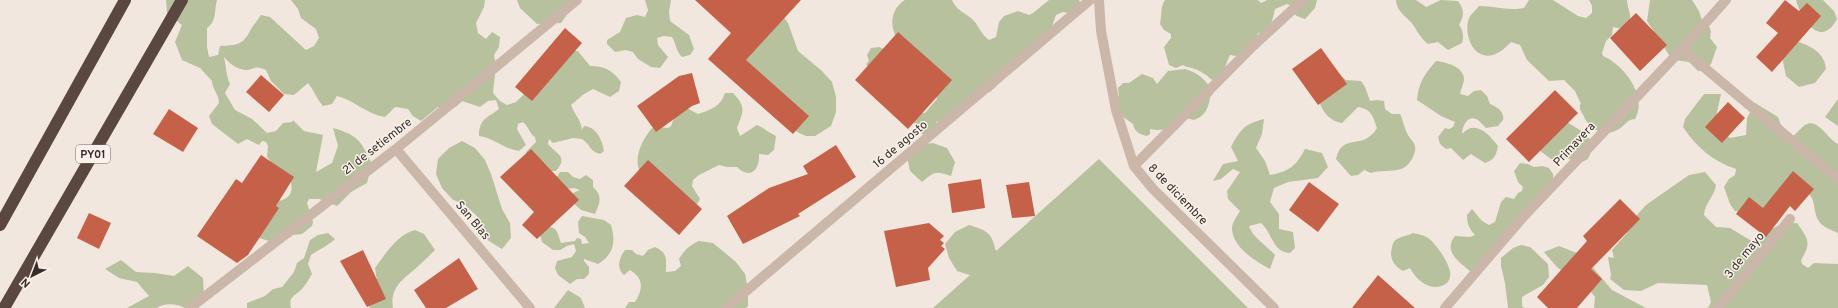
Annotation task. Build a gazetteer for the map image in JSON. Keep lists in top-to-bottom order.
{
  "streets": {
    "highway": ["PY01"],
    "street": [
      "16 de agosto",
      "Primavera",
      "21 de setiembre",
      "8 de diciembre",
      "San Blas",
      "3 de mayo"
    ]
  },
  "crossings": [
    ["21 de setiembre", "San Blas"]
  ],
  "north": "bottom left"
}
